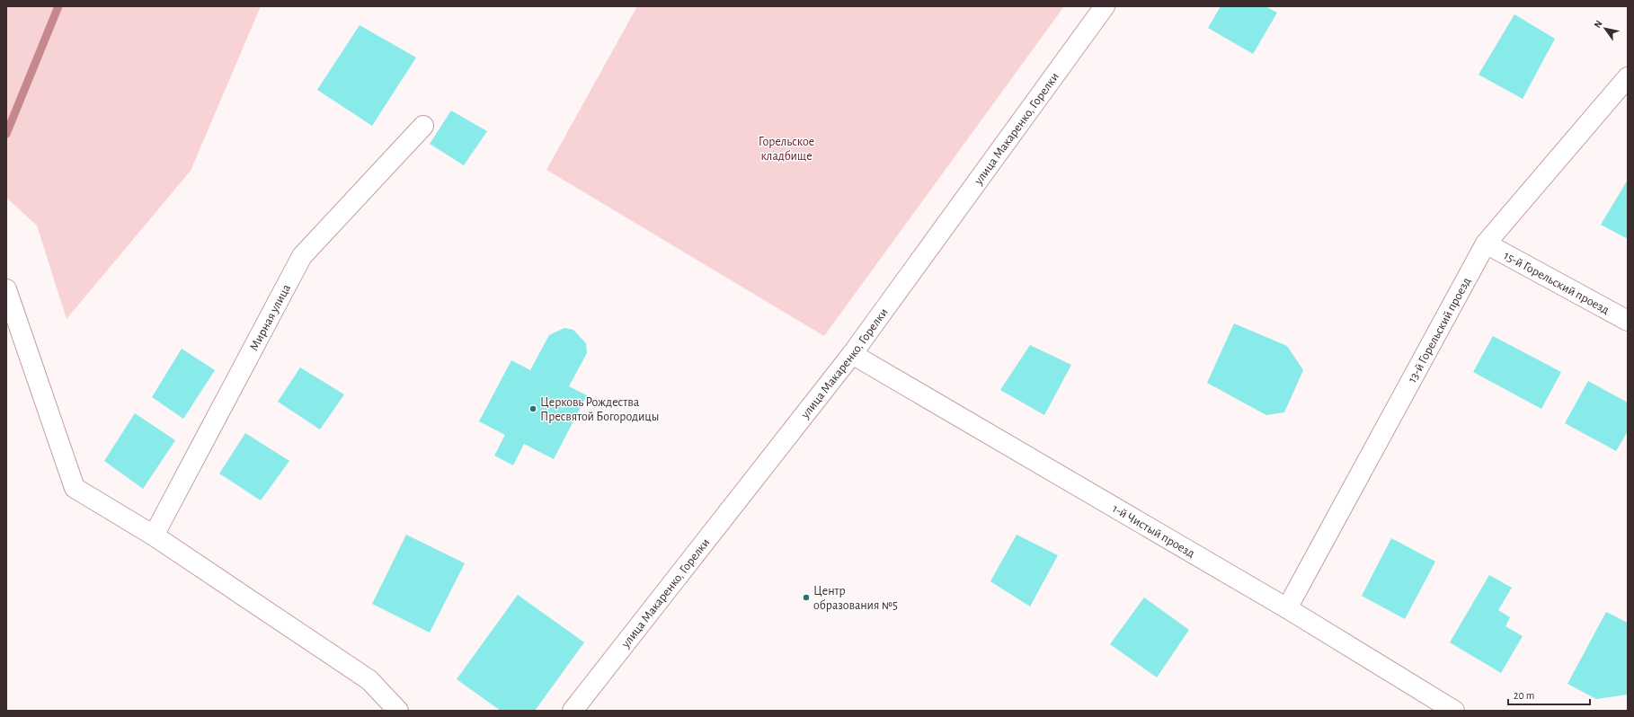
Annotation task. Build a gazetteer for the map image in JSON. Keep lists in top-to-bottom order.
{
  "streets": {
    "street": [
      "улица Макаренко, Горелки",
      "15-й Горельский проезд",
      "Мирная улица",
      "13-й Горельский проезд",
      "1-й Чистый проезд"
    ]
  },
  "crossings": [
    ["улица Макаренко, Горелки", "1-й Чистый проезд"],
    ["15-й Горельский проезд", "13-й Горельский проезд"],
    ["13-й Горельский проезд", "1-й Чистый проезд"]
  ],
  "parks": ["Горельское кладбище"],
  "places": ["Церковь Рождества Пресвятой Богородицы", "Центр образования №5"],
  "scale_bar": "20 m",
  "north": "top left"
}
